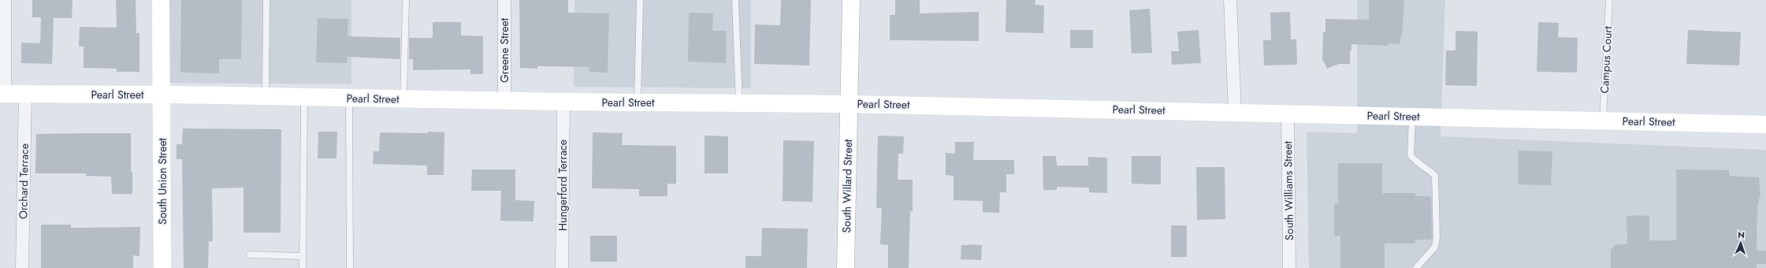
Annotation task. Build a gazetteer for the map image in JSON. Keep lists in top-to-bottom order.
{
  "streets": {
    "main road": ["Pearl Street", "South Union Street", "South Willard Street"],
    "street": [
      "Greene Street",
      "Orchard Terrace",
      "Hungerford Terrace",
      "South Williams Street"
    ],
    "lane": ["Campus Court"]
  },
  "crossings": [
    ["Greene Street", "Pearl Street"],
    ["Campus Court", "Pearl Street"],
    ["Pearl Street", "Orchard Terrace"],
    ["Pearl Street", "South Union Street"],
    ["Pearl Street", "Hungerford Terrace"],
    ["Pearl Street", "South Willard Street"],
    ["Pearl Street", "South Williams Street"]
  ],
  "north": "top"
}
